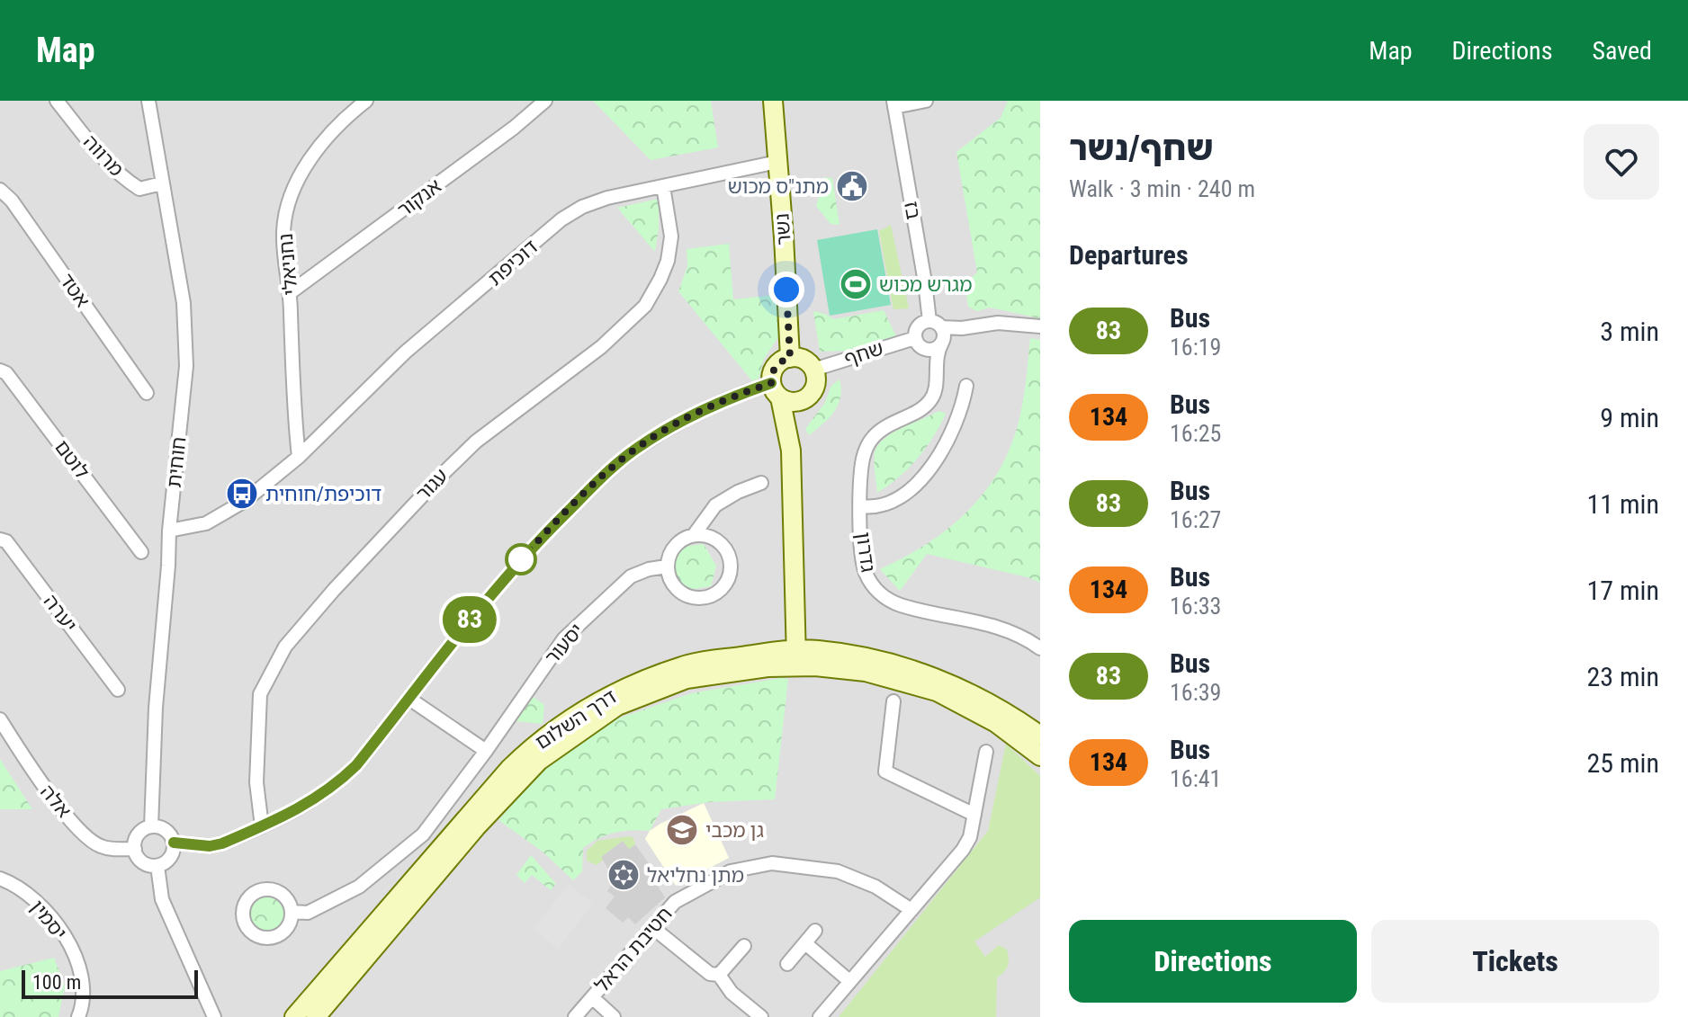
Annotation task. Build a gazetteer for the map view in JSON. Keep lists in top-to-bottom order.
{
  "streets": {
    "street": [
      "מרווה",
      "אנקור",
      "בז",
      "נשר",
      "דוכיפת",
      "נחניאלי",
      "אטד",
      "שחף",
      "לוטם",
      "חוחית",
      "עגור",
      "גדרון",
      "יערה",
      "יסעור",
      "דרך השלום",
      "אלה",
      "יסמין",
      "חטיבת הראל"
    ]
  },
  "crossings": [
    ["מרווה", "חוחית"],
    ["אנקור", "נחניאלי"],
    ["בז", "שחף"],
    ["בז", "גדרון"],
    ["נשר", "דוכיפת"],
    ["נשר", "שחף"],
    ["דוכיפת", "נחניאלי"],
    ["דוכיפת", "חוחית"],
    ["דוכיפת", "עגור"],
    ["שחף", "גדרון"],
    ["חוחית", "אלה"]
  ],
  "places": {
    "public building": ["מתנ\"ס מכוש"],
    "sports": ["מגרש מכוש"],
    "bus stop": ["דוכיפת/חוחית"],
    "school or university": ["גן מכבי"],
    "synagogue": ["מתן נחליאל"]
  },
  "lines": ["bus line 83"],
  "scale_bar": "100 m",
  "page": {
    "header": "Map",
    "nav": ["Map", "Directions", "Saved"],
    "on_map": "83",
    "heading": [
      ["שחף/נשר", "Walk · 3 min · 240 m"],
      "Departures"
    ],
    "list": [
      {
        "mark": "83",
        "name": "Bus",
        "note": "16:19",
        "value": "3 min"
      },
      {
        "mark": "134",
        "name": "Bus",
        "note": "16:25",
        "value": "9 min"
      },
      {
        "mark": "83",
        "name": "Bus",
        "note": "16:27",
        "value": "11 min"
      },
      {
        "mark": "134",
        "name": "Bus",
        "note": "16:33",
        "value": "17 min"
      },
      {
        "mark": "83",
        "name": "Bus",
        "note": "16:39",
        "value": "23 min"
      },
      {
        "mark": "134",
        "name": "Bus",
        "note": "16:41",
        "value": "25 min"
      }
    ],
    "buttons": ["Directions", "Tickets"],
    "scale": "100 m"
  }
}
